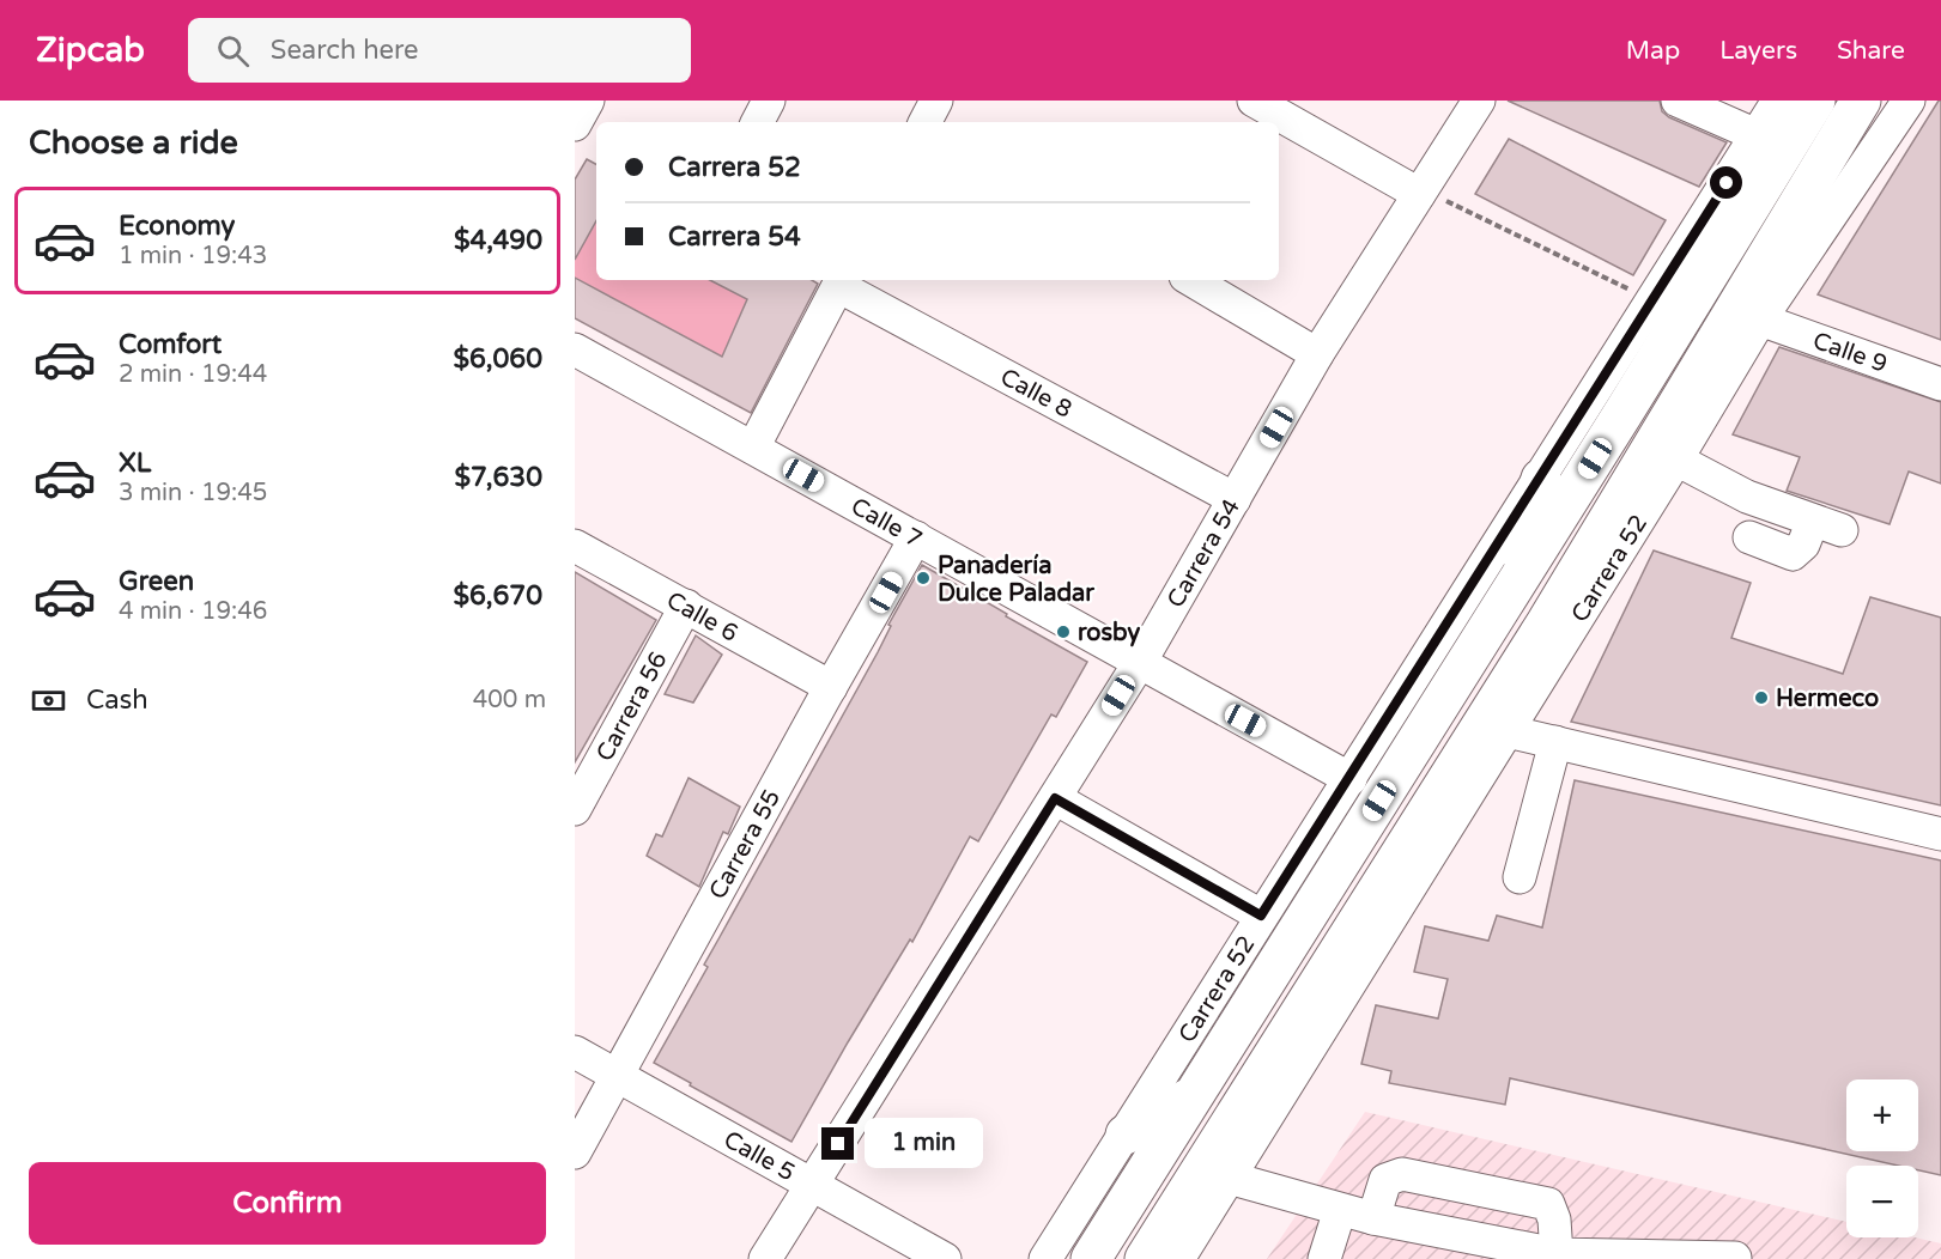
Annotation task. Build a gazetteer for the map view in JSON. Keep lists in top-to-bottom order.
{
  "streets": {
    "main road": ["Carrera 52"],
    "street": [
      "Calle 9",
      "Calle 8",
      "Calle 7",
      "Carrera 54",
      "Calle 6",
      "Carrera 56",
      "Carrera 55",
      "Calle 5"
    ]
  },
  "crossings": [
    ["Calle 9", "Carrera 52"],
    ["Calle 8", "Carrera 54"],
    ["Calle 7", "Carrera 54"],
    ["Calle 7", "Carrera 52"],
    ["Calle 7", "Carrera 55"],
    ["Carrera 54", "Calle 5"],
    ["Calle 6", "Carrera 56"],
    ["Calle 6", "Carrera 55"],
    ["Carrera 55", "Calle 5"]
  ],
  "places": ["Panadería Dulce Paladar", "rosby", "Hermeco"],
  "page": {
    "header": "Zipcab",
    "search": "Search here",
    "nav": ["Map", "Layers", "Share"],
    "heading": "Choose a ride",
    "banner": ["Carrera 52", "Carrera 54"],
    "list": [
      {
        "name": "Economy",
        "note": "1 min · 19:43",
        "value": "$4,490"
      },
      {
        "name": "Comfort",
        "note": "2 min · 19:44",
        "value": "$6,060"
      },
      {
        "name": "XL",
        "note": "3 min · 19:45",
        "value": "$7,630"
      },
      {
        "name": "Green",
        "note": "4 min · 19:46",
        "value": "$6,670"
      }
    ],
    "pay": ["Cash", "400 m"],
    "map_buttons": ["+", "−"],
    "bubble": "1 min",
    "buttons": "Confirm"
  }
}
